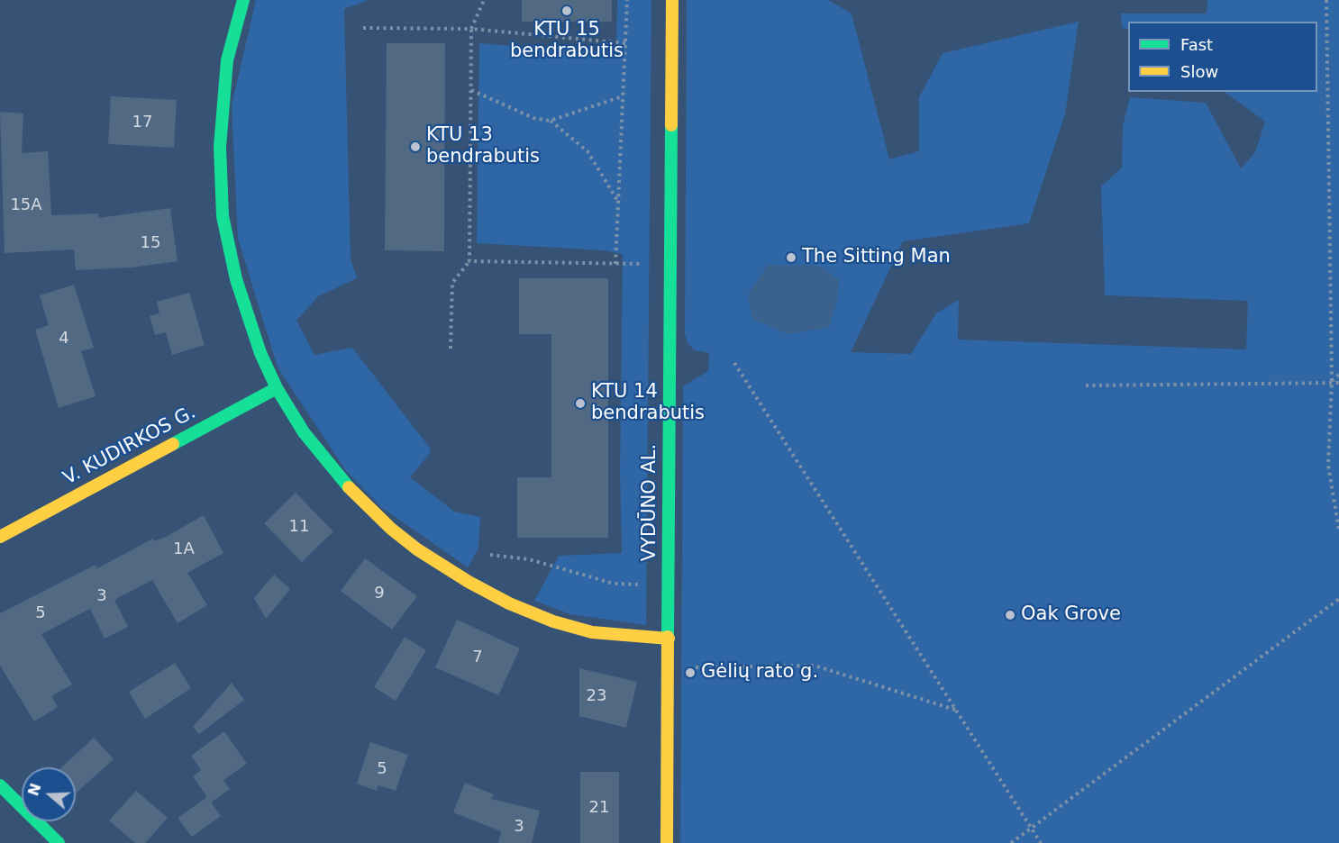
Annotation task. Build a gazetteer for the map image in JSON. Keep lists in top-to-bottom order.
{
  "streets": {
    "street": ["V. KUDIRKOS G.", "VYDŪNO AL."]
  },
  "places": [
    "KTU 15 bendrabutis",
    "KTU 13 bendrabutis",
    "The Sitting Man",
    "KTU 14 bendrabutis",
    "Oak Grove",
    "Gėlių rato g."
  ],
  "house_numbers": [
    "17",
    "15A",
    "15",
    "4",
    "11",
    "1A",
    "9",
    "3",
    "5",
    "7",
    "23",
    "5",
    "21",
    "3"
  ],
  "legend": ["Fast", "Slow"],
  "north": "left"
}
